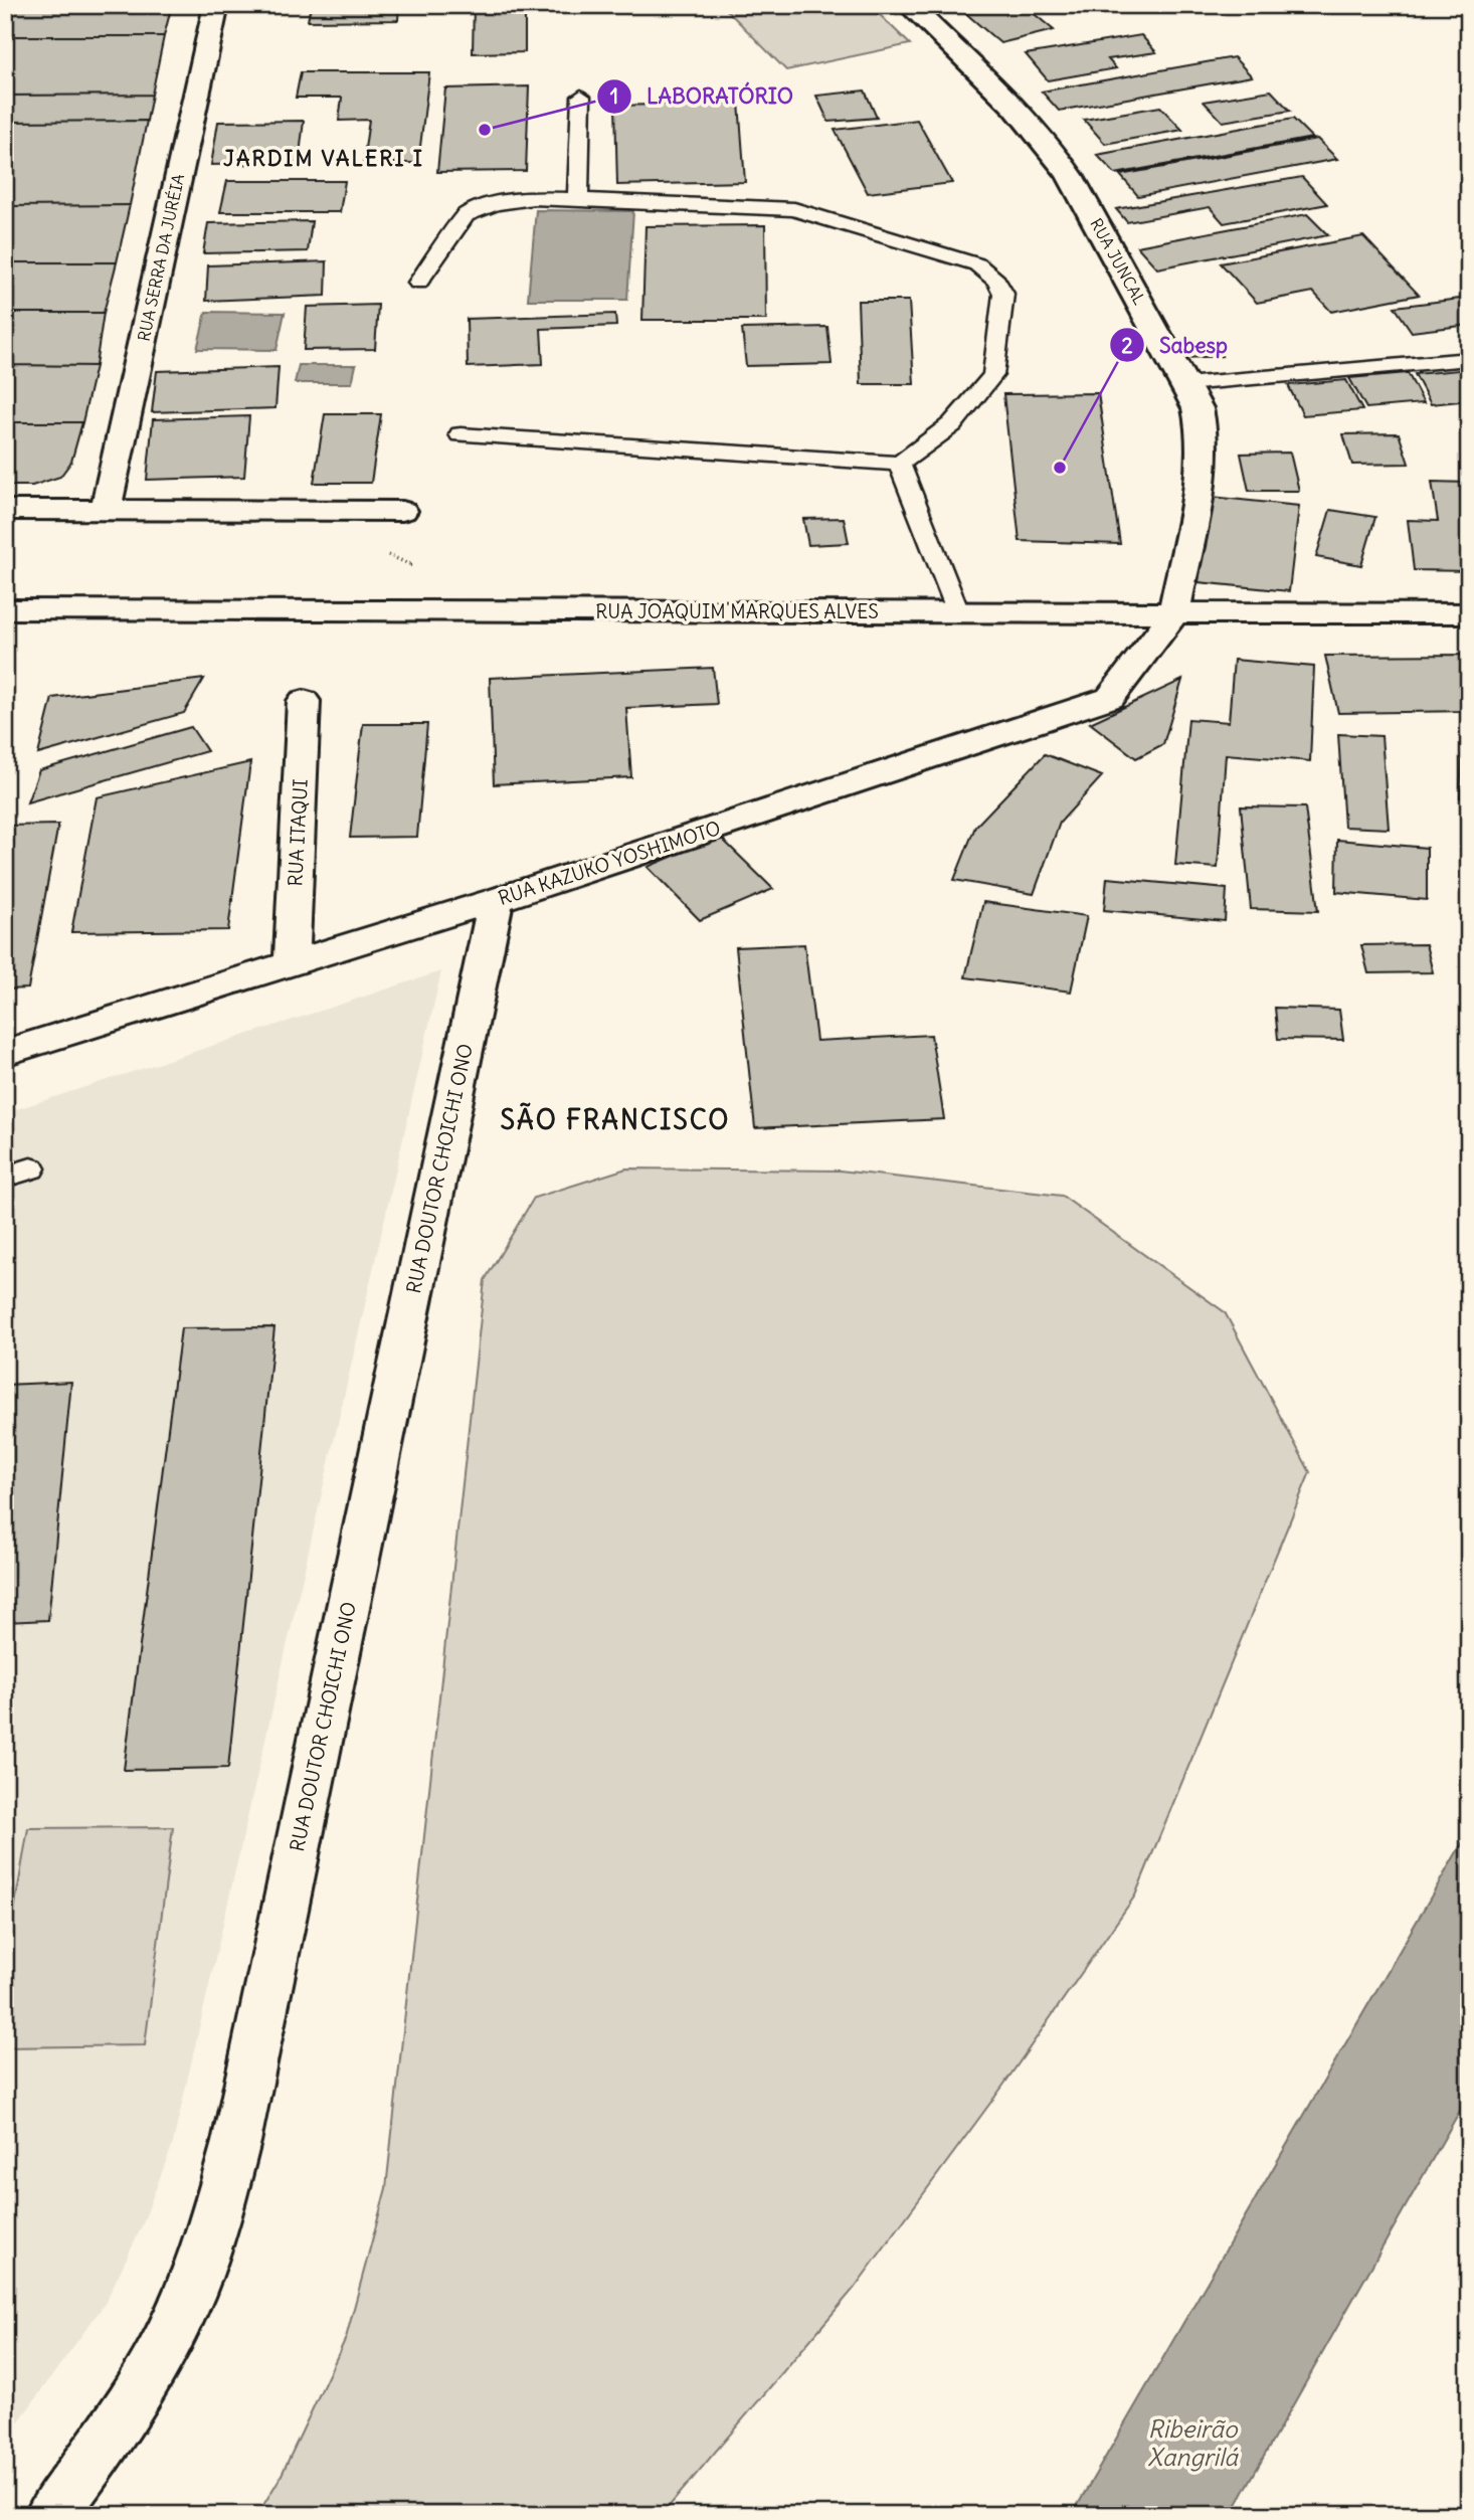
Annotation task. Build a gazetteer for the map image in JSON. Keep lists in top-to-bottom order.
{
  "streets": {
    "street": [
      "RUA SERRA DA JURÉIA",
      "RUA JUNCAL",
      "RUA JOAQUIM MARQUES ALVES",
      "RUA ITAQUI",
      "RUA KAZUKO YOSHIMOTO",
      "RUA DOUTOR CHOICHI ONO"
    ]
  },
  "crossings": [
    ["RUA JUNCAL", "RUA JOAQUIM MARQUES ALVES"],
    ["RUA JUNCAL", "RUA KAZUKO YOSHIMOTO"],
    ["RUA JOAQUIM MARQUES ALVES", "RUA KAZUKO YOSHIMOTO"],
    ["RUA ITAQUI", "RUA KAZUKO YOSHIMOTO"],
    ["RUA KAZUKO YOSHIMOTO", "RUA DOUTOR CHOICHI ONO"]
  ],
  "districts": ["JARDIM VALERI I", "SÃO FRANCISCO"],
  "water": ["Ribeirão Xangrilá"],
  "places": ["LABORATÓRIO", "Sabesp"]
}
